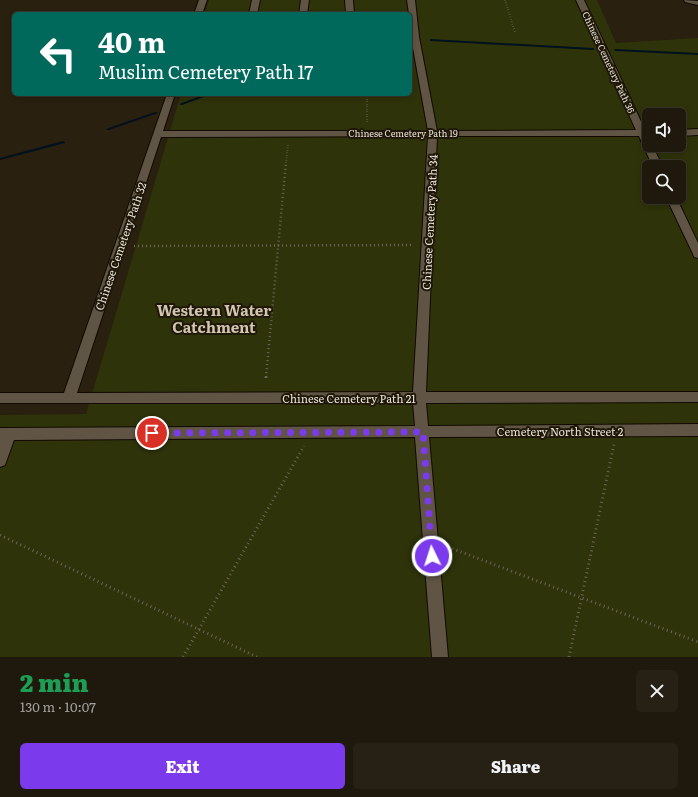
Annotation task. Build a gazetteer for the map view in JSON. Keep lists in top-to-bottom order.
{
  "streets": {
    "lane": [
      "Chinese Cemetery Path 36",
      "Chinese Cemetery Path 19",
      "Chinese Cemetery Path 34",
      "Chinese Cemetery Path 32",
      "Chinese Cemetery Path 21",
      "Cemetery North Street 2"
    ]
  },
  "crossings": [
    ["Chinese Cemetery Path 19", "Chinese Cemetery Path 34"],
    ["Chinese Cemetery Path 19", "Chinese Cemetery Path 32"],
    ["Chinese Cemetery Path 34", "Chinese Cemetery Path 21"],
    ["Chinese Cemetery Path 34", "Cemetery North Street 2"],
    ["Chinese Cemetery Path 32", "Chinese Cemetery Path 21"]
  ],
  "districts": ["Western Water Catchment"],
  "page": {
    "turn": ["40 m", "Muslim Cemetery Path 17"],
    "heading": ["2 min", "130 m · 10:07"],
    "buttons": ["Exit", "Share"]
  }
}
